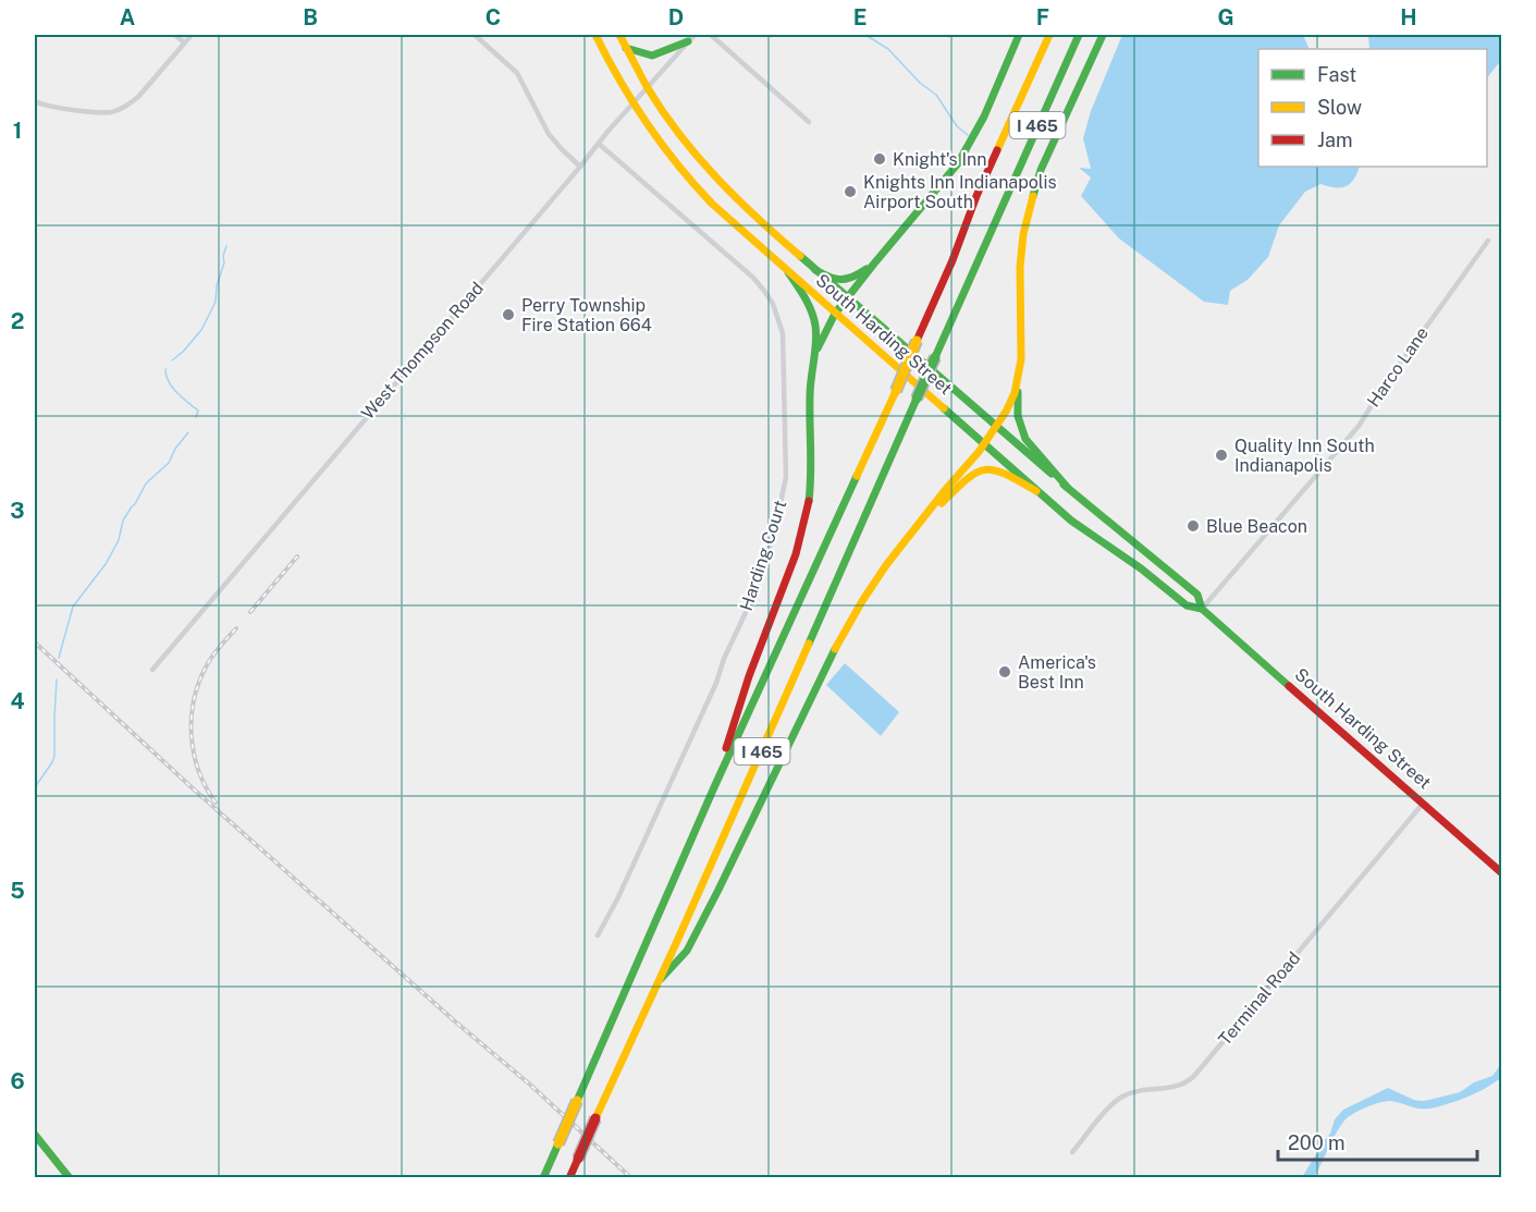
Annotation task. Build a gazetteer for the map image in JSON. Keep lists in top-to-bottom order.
{
  "streets": {
    "main road": ["I 465", "South Harding Street"],
    "street": [
      "West Thompson Road",
      "Harco Lane",
      "Harding Court",
      "Terminal Road"
    ]
  },
  "crossings": [
    ["South Harding Street", "West Thompson Road"],
    ["South Harding Street", "Harco Lane"],
    ["South Harding Street", "Terminal Road"],
    ["West Thompson Road", "Harding Court"]
  ],
  "places": [
    "Knight's Inn",
    "Knights Inn Indianapolis Airport South",
    "Perry Township Fire Station 664",
    "Quality Inn South Indianapolis",
    "Blue Beacon",
    "America's Best Inn"
  ],
  "legend": ["Fast", "Slow", "Jam"],
  "scale_bar": "200 m",
  "grid": {
    "columns": [
      "A",
      "B",
      "C",
      "D",
      "E",
      "F",
      "G",
      "H"
    ],
    "rows": [
      "1",
      "2",
      "3",
      "4",
      "5",
      "6"
    ]
  }
}
